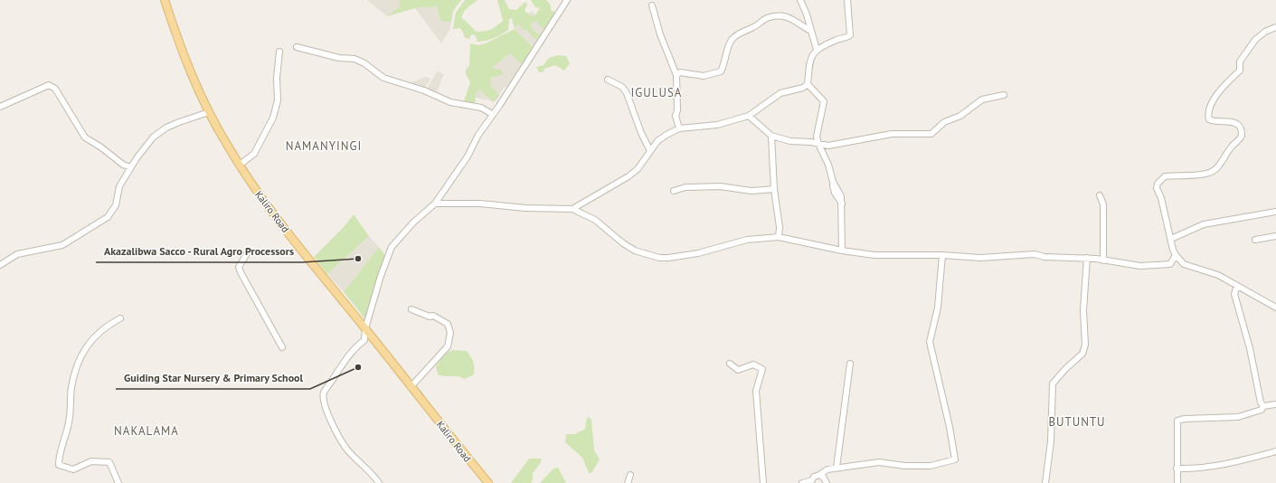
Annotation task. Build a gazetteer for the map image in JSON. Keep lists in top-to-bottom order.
{
  "streets": {
    "main road": ["Kaliro Road"]
  },
  "districts": [
    "IGULUSA",
    "NAMANYINGI",
    "BUTUNTU",
    "NAKALAMA"
  ],
  "places": ["Akazalibwa Sacco - Rural Agro Processors", "Guiding Star Nursery & Primary School"]
}
